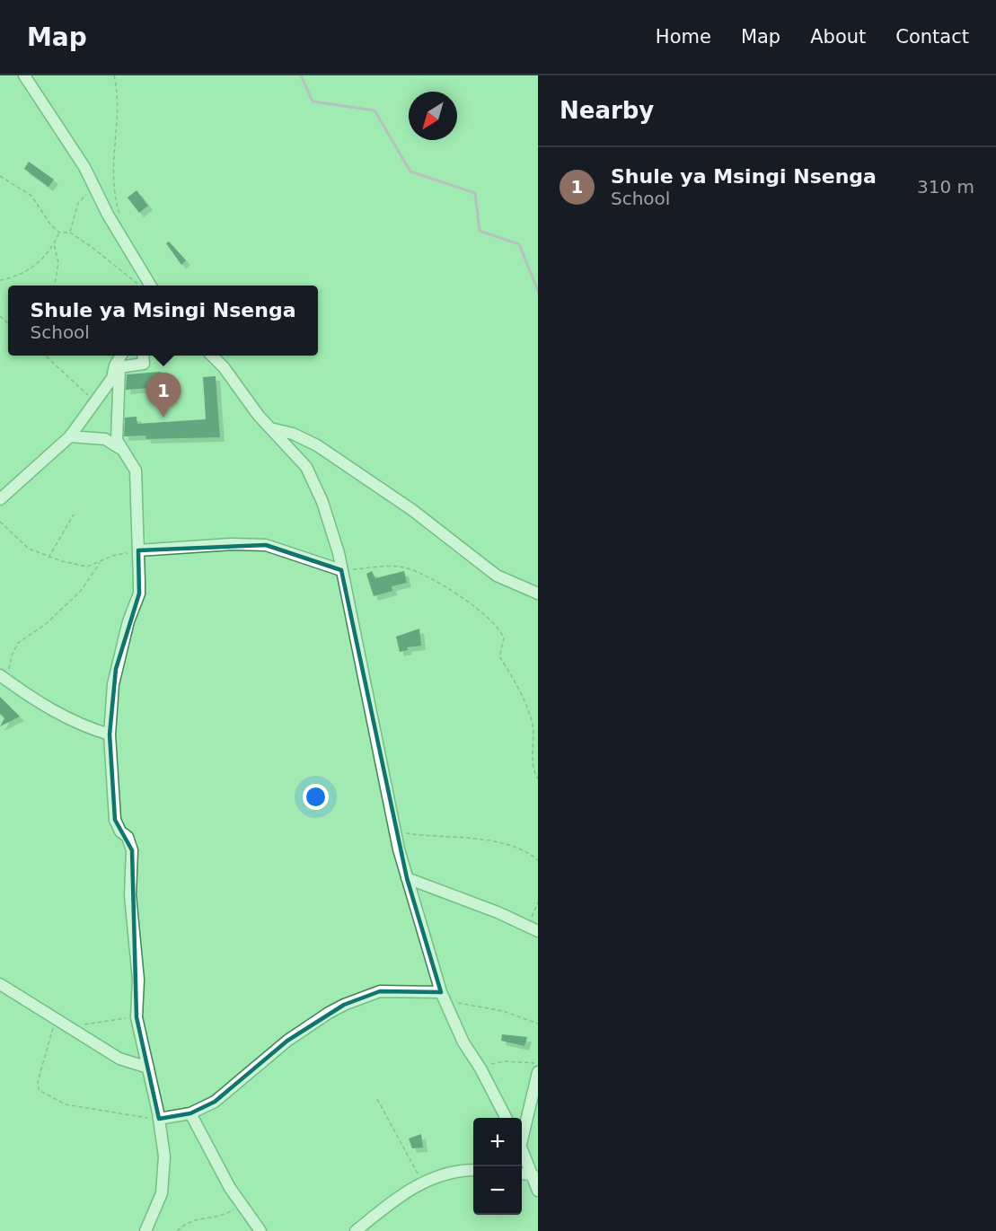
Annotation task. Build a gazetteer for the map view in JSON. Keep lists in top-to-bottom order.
{
  "north": "bottom left",
  "page": {
    "header": "Map",
    "nav": [
      "Home",
      "Map",
      "About",
      "Contact"
    ],
    "heading": "Nearby",
    "list": [
      {
        "mark": "1",
        "name": "Shule ya Msingi Nsenga",
        "note": "School",
        "value": "310 m"
      }
    ],
    "popup": ["Shule ya Msingi Nsenga", "School"],
    "pins": "1",
    "map_buttons": ["+", "−"]
  }
}
